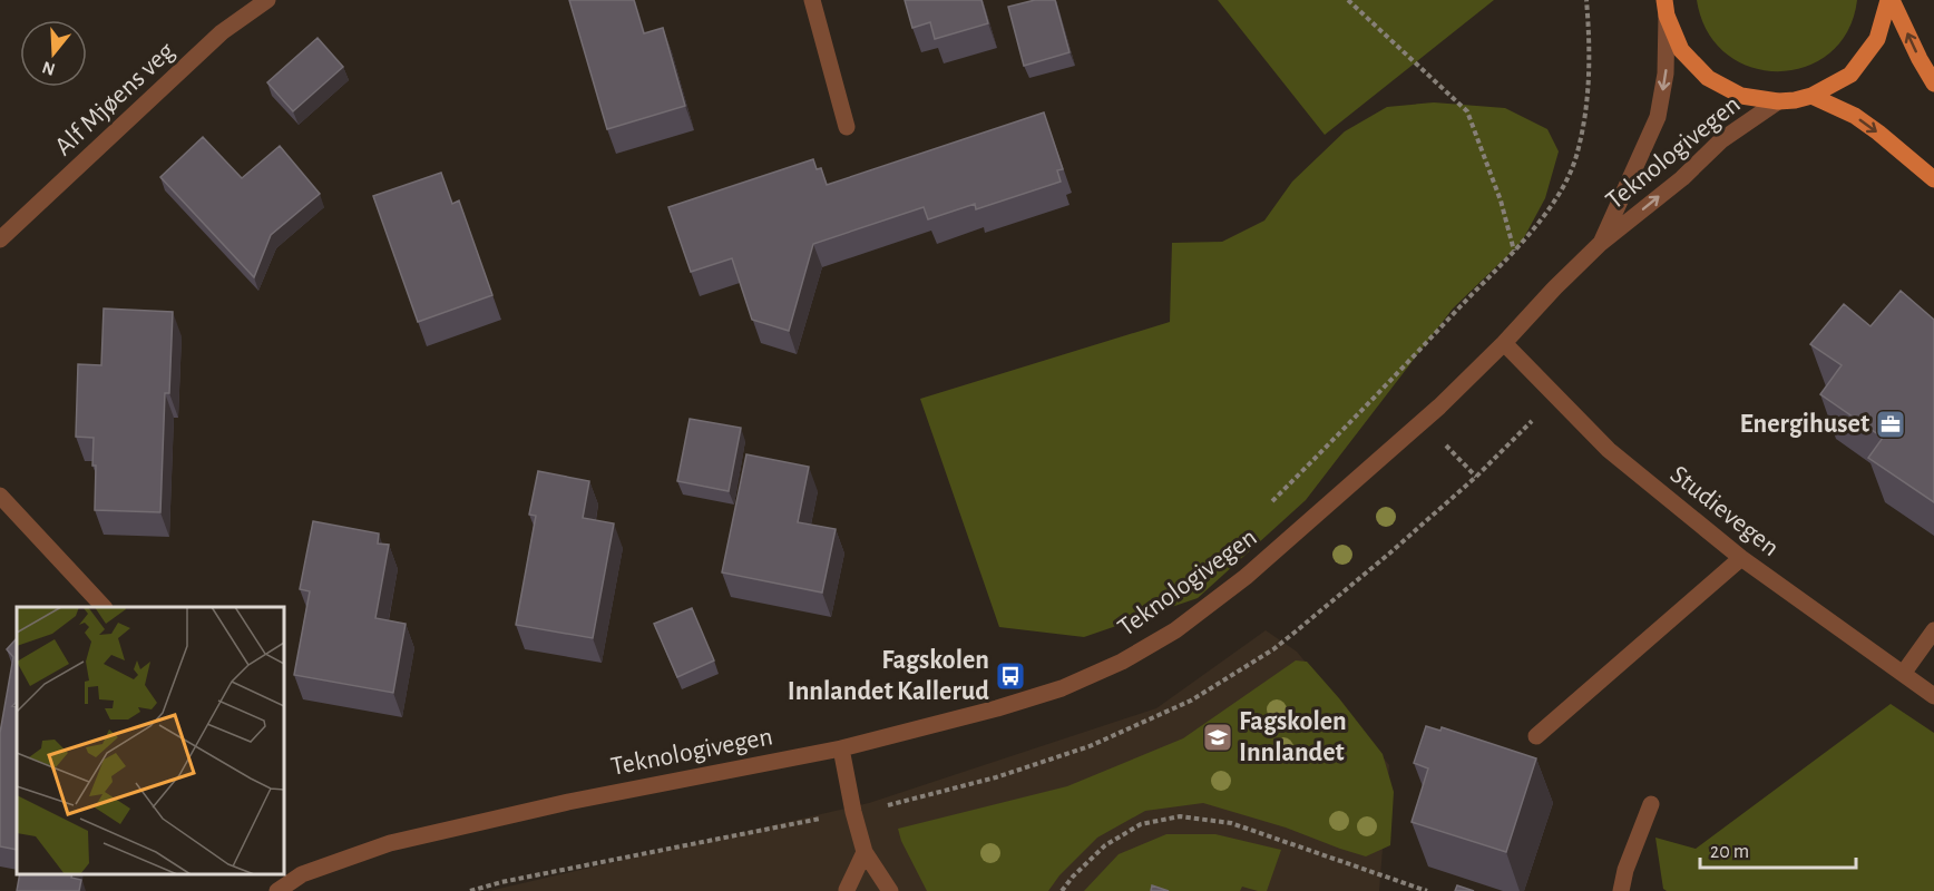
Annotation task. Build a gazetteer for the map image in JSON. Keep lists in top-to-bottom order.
{
  "streets": {
    "street": ["Alf Mjøens veg", "Teknologivegen", "Studievegen"]
  },
  "crossings": [
    ["Teknologivegen", "Studievegen"]
  ],
  "places": {
    "office": ["Energihuset"],
    "bus stop": ["Fagskolen Innlandet Kallerud"],
    "school or university": ["Fagskolen Innlandet"]
  },
  "scale_bar": "20 m",
  "north": "bottom"
}
